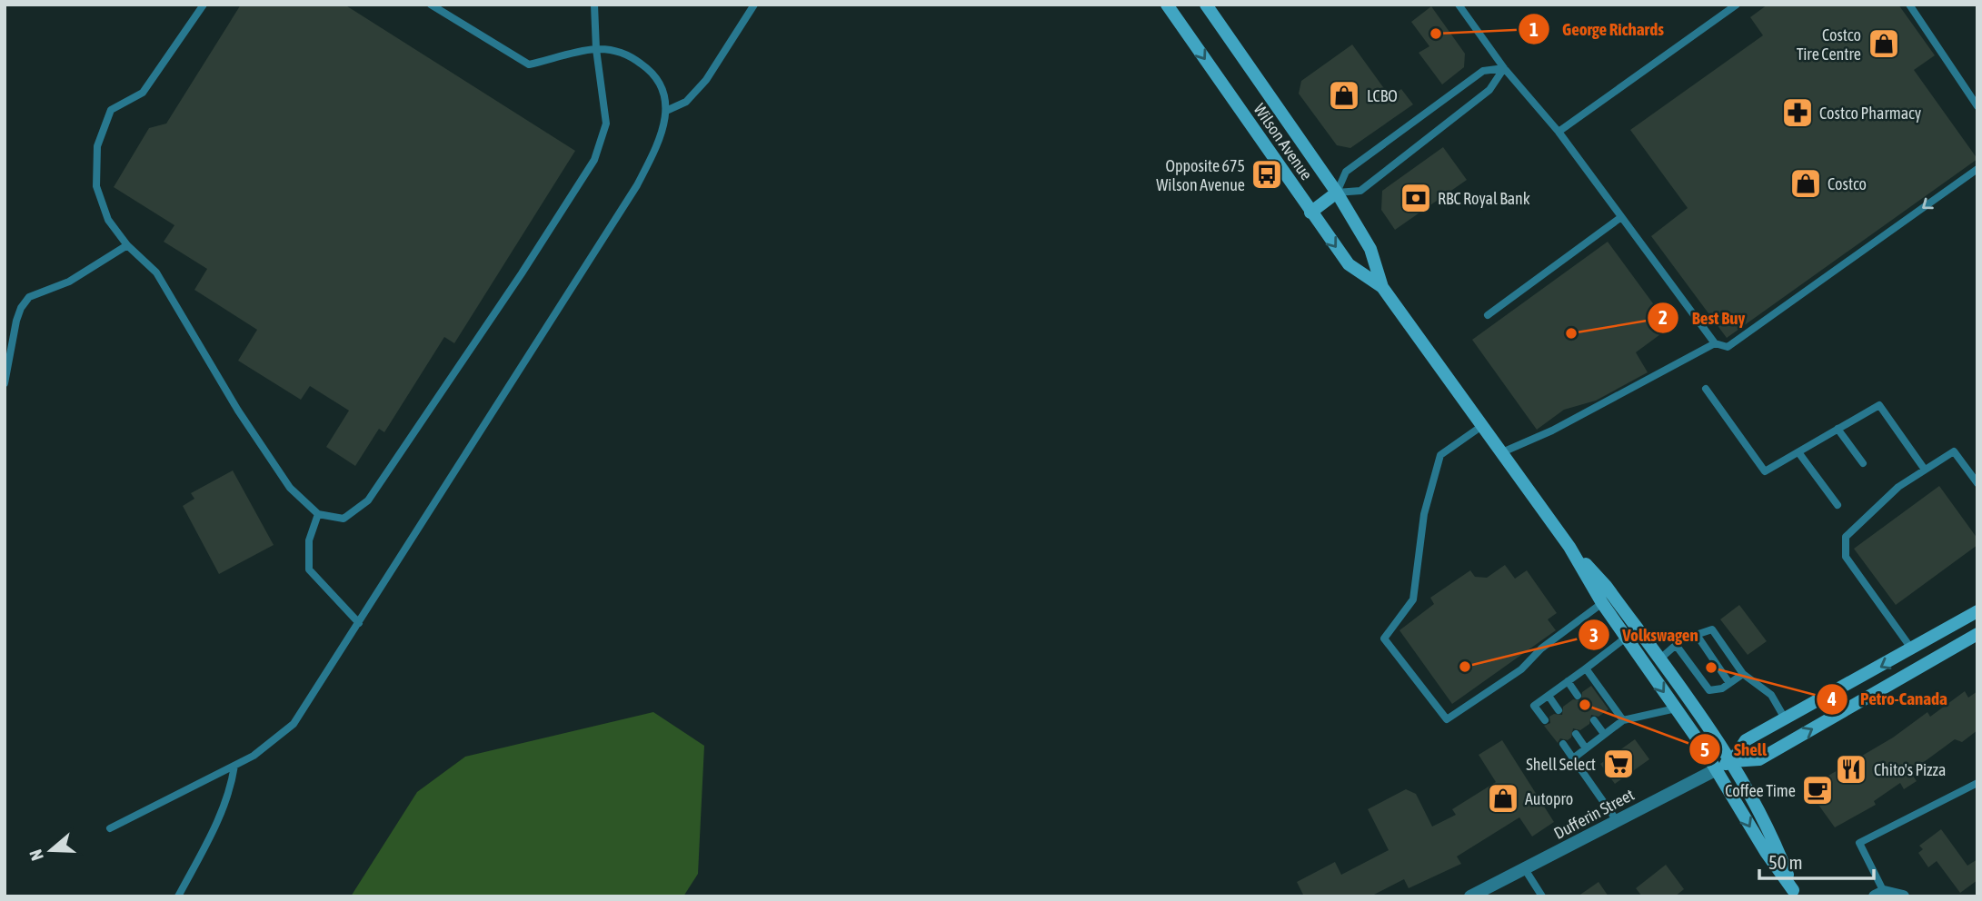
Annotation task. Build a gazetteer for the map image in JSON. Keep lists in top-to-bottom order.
{
  "streets": {
    "main road": ["Wilson Avenue", "Dufferin Street"]
  },
  "crossings": [
    ["Wilson Avenue", "Dufferin Street"]
  ],
  "places": {
    "other": [
      "George Richards",
      "Best Buy",
      "Volkswagen",
      "Petro-Canada",
      "Shell"
    ],
    "shop": [
      "Costco Tire Centre",
      "LCBO",
      "Costco",
      "Autopro"
    ],
    "pharmacy": ["Costco Pharmacy"],
    "bus stop": ["Opposite 675 Wilson Avenue"],
    "bank": ["RBC Royal Bank"],
    "supermarket": ["Shell Select"],
    "restaurant": ["Chito's Pizza"],
    "cafe": ["Coffee Time"]
  },
  "scale_bar": "50 m",
  "north": "left"
}
